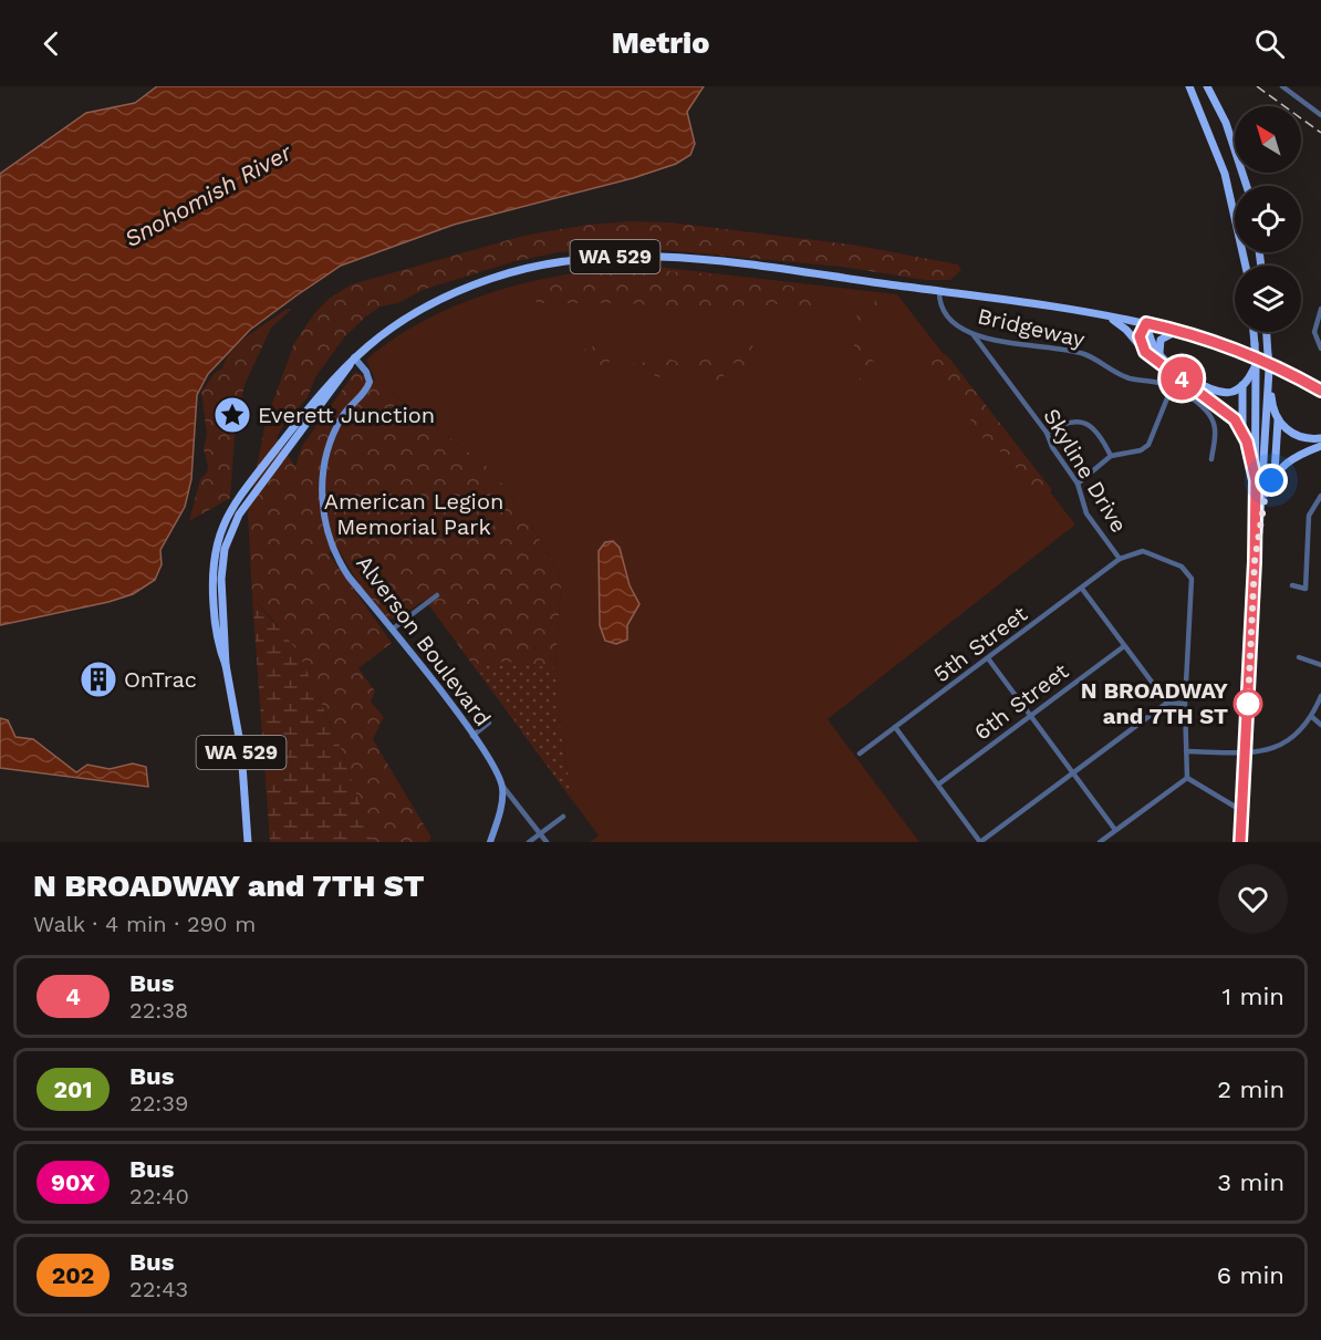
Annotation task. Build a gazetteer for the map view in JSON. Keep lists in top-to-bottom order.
{
  "streets": {
    "main road": ["WA 529", "Alverson Boulevard"],
    "street": [
      "Bridgeway",
      "Skyline Drive",
      "5th Street",
      "6th Street"
    ]
  },
  "crossings": [
    ["WA 529", "Bridgeway"],
    ["WA 529", "Alverson Boulevard"],
    ["Bridgeway", "Skyline Drive"],
    ["Skyline Drive", "5th Street"]
  ],
  "water": ["Snohomish River"],
  "parks": ["American Legion Memorial Park"],
  "places": {
    "place": ["Everett Junction"],
    "building": ["OnTrac"],
    "other": ["N BROADWAY and 7TH ST"]
  },
  "lines": ["bus line 4"],
  "north": "top left",
  "page": {
    "header": "Metrio",
    "on_map": "4",
    "heading": ["N BROADWAY and 7TH ST", "Walk · 4 min · 290 m"],
    "list": [
      {
        "mark": "4",
        "name": "Bus",
        "note": "22:38",
        "value": "1 min"
      },
      {
        "mark": "201",
        "name": "Bus",
        "note": "22:39",
        "value": "2 min"
      },
      {
        "mark": "90X",
        "name": "Bus",
        "note": "22:40",
        "value": "3 min"
      },
      {
        "mark": "202",
        "name": "Bus",
        "note": "22:43",
        "value": "6 min"
      }
    ]
  }
}
